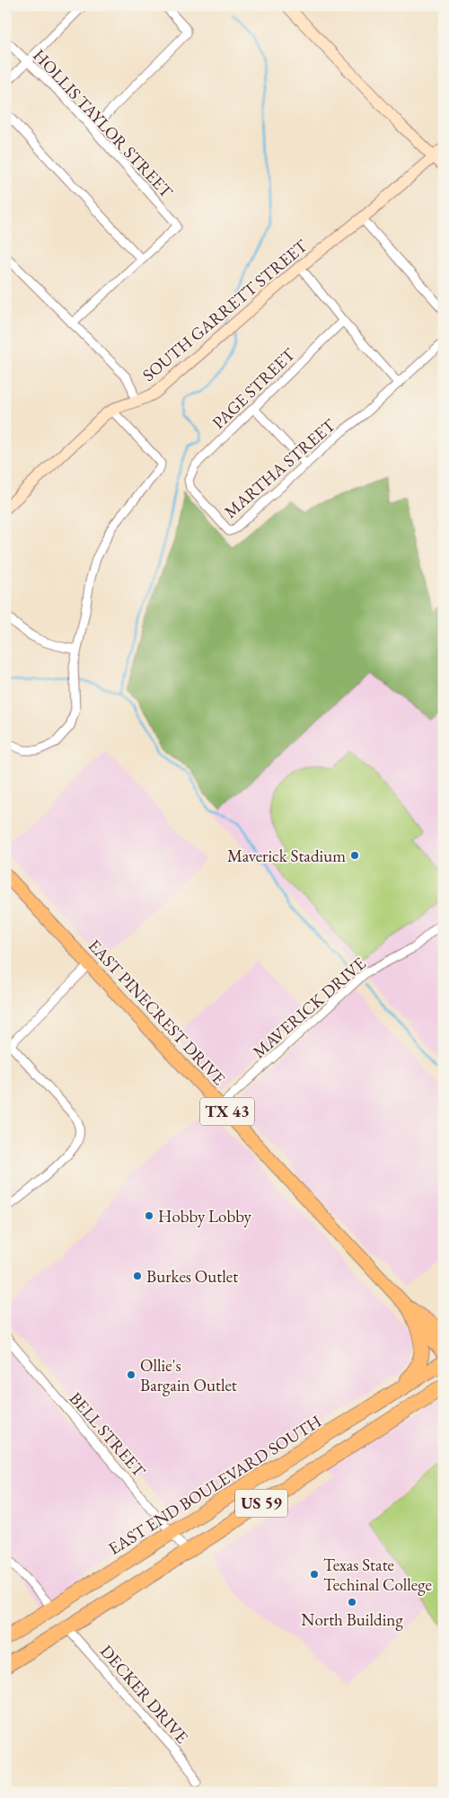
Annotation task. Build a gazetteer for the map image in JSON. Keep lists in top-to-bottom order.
{
  "streets": {
    "highway": ["EAST END BOULEVARD SOUTH", "US 59"],
    "main road": ["EAST PINECREST DRIVE", "TX 43"],
    "street": [
      "HOLLIS TAYLOR STREET",
      "SOUTH GARRETT STREET",
      "PAGE STREET",
      "MARTHA STREET",
      "MAVERICK DRIVE",
      "BELL STREET",
      "DECKER DRIVE"
    ]
  },
  "crossings": [
    ["PAGE STREET", "MARTHA STREET"],
    ["MAVERICK DRIVE", "EAST PINECREST DRIVE"],
    ["BELL STREET", "EAST END BOULEVARD SOUTH"],
    ["BELL STREET", "US 59"],
    ["US 59", "DECKER DRIVE"]
  ],
  "places": [
    "Maverick Stadium",
    "Hobby Lobby",
    "Burkes Outlet",
    "Ollie's Bargain Outlet",
    "Texas State Techinal College",
    "North Building"
  ]
}
